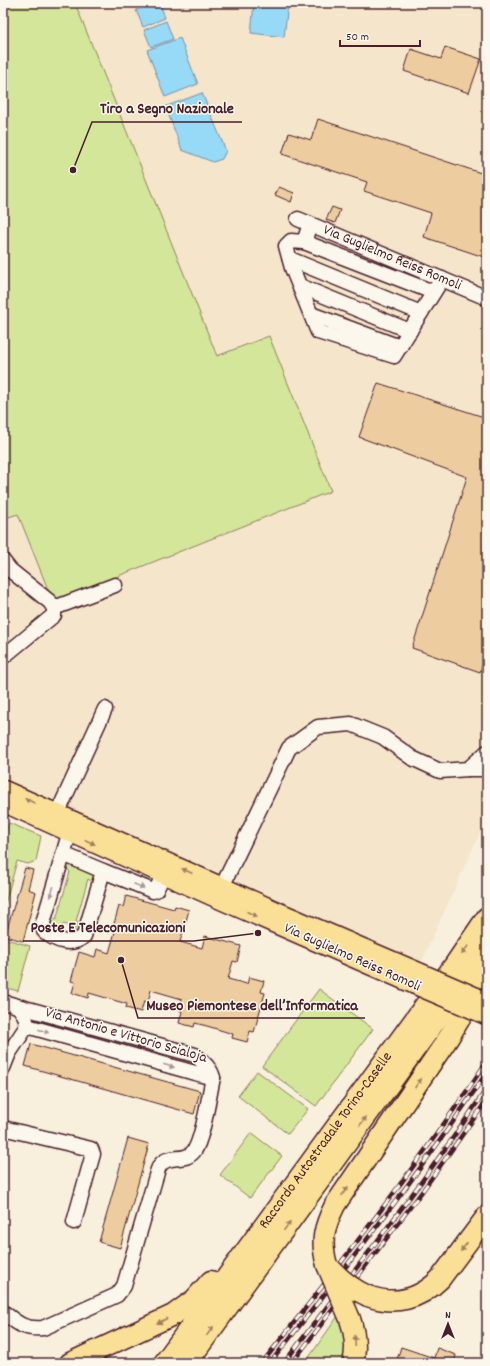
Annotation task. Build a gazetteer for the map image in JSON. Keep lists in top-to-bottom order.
{
  "streets": {
    "highway": ["Raccordo Autostradale Torino-Caselle"],
    "main road": ["Via Guglielmo Reiss Romoli"],
    "street": ["Via Antonio e Vittorio Scialoja"]
  },
  "places": ["Tiro a Segno Nazionale", "Poste E Telecomunicazioni", "Museo Piemontese dell’Informatica"],
  "scale_bar": "50 m",
  "north": "top"
}
